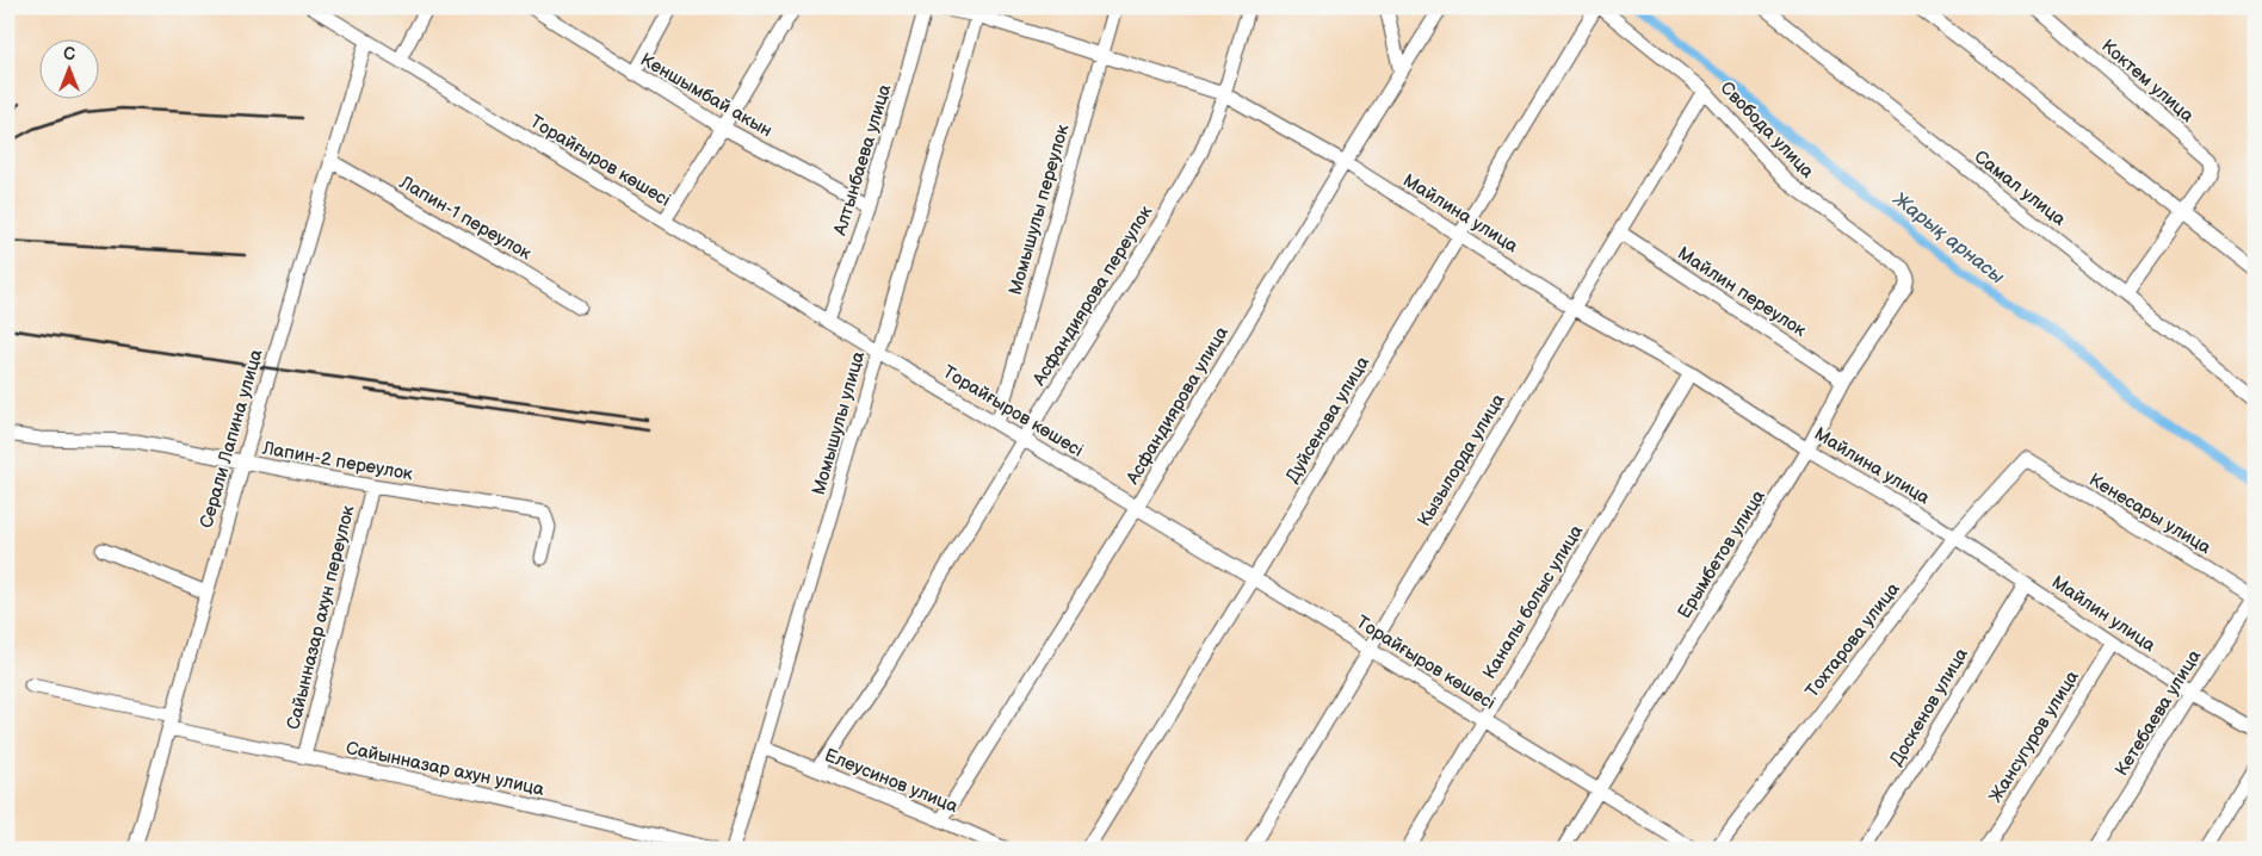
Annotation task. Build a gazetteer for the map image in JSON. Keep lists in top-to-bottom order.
{
  "streets": {
    "street": [
      "Коктем улица",
      "Кеншымбай акын",
      "Свобода улица",
      "Алтынбаева улица",
      "Торайғыров көшесі",
      "Самал улица",
      "Момышулы переулок",
      "Майлина улица",
      "Лапин-1 переулок",
      "Майлин переулок",
      "Асфандиярова переулок",
      "Асфандиярова улица",
      "Дуйсенова улица",
      "Момышулы улица",
      "Серали Лапина улица",
      "Кызылорда улица",
      "Лапин-2 переулок",
      "Кенесары улица",
      "Ерымбетов улица",
      "Каналы болыс улица",
      "Майлин улица",
      "Сайынназар ахун переулок",
      "Тохтарова улица",
      "Доскенов улица",
      "Кетебаева улица",
      "Жансугуров улица",
      "Сайынназар ахун улица",
      "Елеусинов улица"
    ]
  },
  "crossings": [
    ["Кеншымбай акын", "Алтынбаева улица"],
    ["Свобода улица", "Дуйсенова улица"],
    ["Свобода улица", "Кызылорда улица"],
    ["Свобода улица", "Ерымбетов улица"],
    ["Алтынбаева улица", "Торайғыров көшесі"],
    ["Торайғыров көшесі", "Момышулы переулок"],
    ["Торайғыров көшесі", "Асфандиярова переулок"],
    ["Торайғыров көшесі", "Асфандиярова улица"],
    ["Торайғыров көшесі", "Дуйсенова улица"],
    ["Торайғыров көшесі", "Момышулы улица"],
    ["Торайғыров көшесі", "Серали Лапина улица"],
    ["Торайғыров көшесі", "Кызылорда улица"],
    ["Торайғыров көшесі", "Ерымбетов улица"],
    ["Торайғыров көшесі", "Каналы болыс улица"],
    ["Момышулы переулок", "Майлина улица"],
    ["Майлина улица", "Асфандиярова переулок"],
    ["Майлина улица", "Асфандиярова улица"],
    ["Майлина улица", "Дуйсенова улица"],
    ["Майлина улица", "Момышулы улица"],
    ["Майлина улица", "Кызылорда улица"],
    ["Майлина улица", "Ерымбетов улица"],
    ["Майлина улица", "Каналы болыс улица"],
    ["Майлина улица", "Майлин улица"],
    ["Лапин-1 переулок", "Серали Лапина улица"],
    ["Майлин переулок", "Кызылорда улица"],
    ["Майлин переулок", "Ерымбетов улица"],
    ["Асфандиярова переулок", "Елеусинов улица"],
    ["Асфандиярова улица", "Елеусинов улица"],
    ["Момышулы улица", "Елеусинов улица"],
    ["Серали Лапина улица", "Лапин-2 переулок"],
    ["Серали Лапина улица", "Сайынназар ахун улица"],
    ["Лапин-2 переулок", "Сайынназар ахун переулок"],
    ["Кенесары улица", "Тохтарова улица"],
    ["Кенесары улица", "Кетебаева улица"],
    ["Майлин улица", "Тохтарова улица"],
    ["Майлин улица", "Доскенов улица"],
    ["Майлин улица", "Кетебаева улица"],
    ["Майлин улица", "Жансугуров улица"],
    ["Сайынназар ахун переулок", "Сайынназар ахун улица"]
  ],
  "water": ["Жарық арнасы"],
  "north": "top"
}
